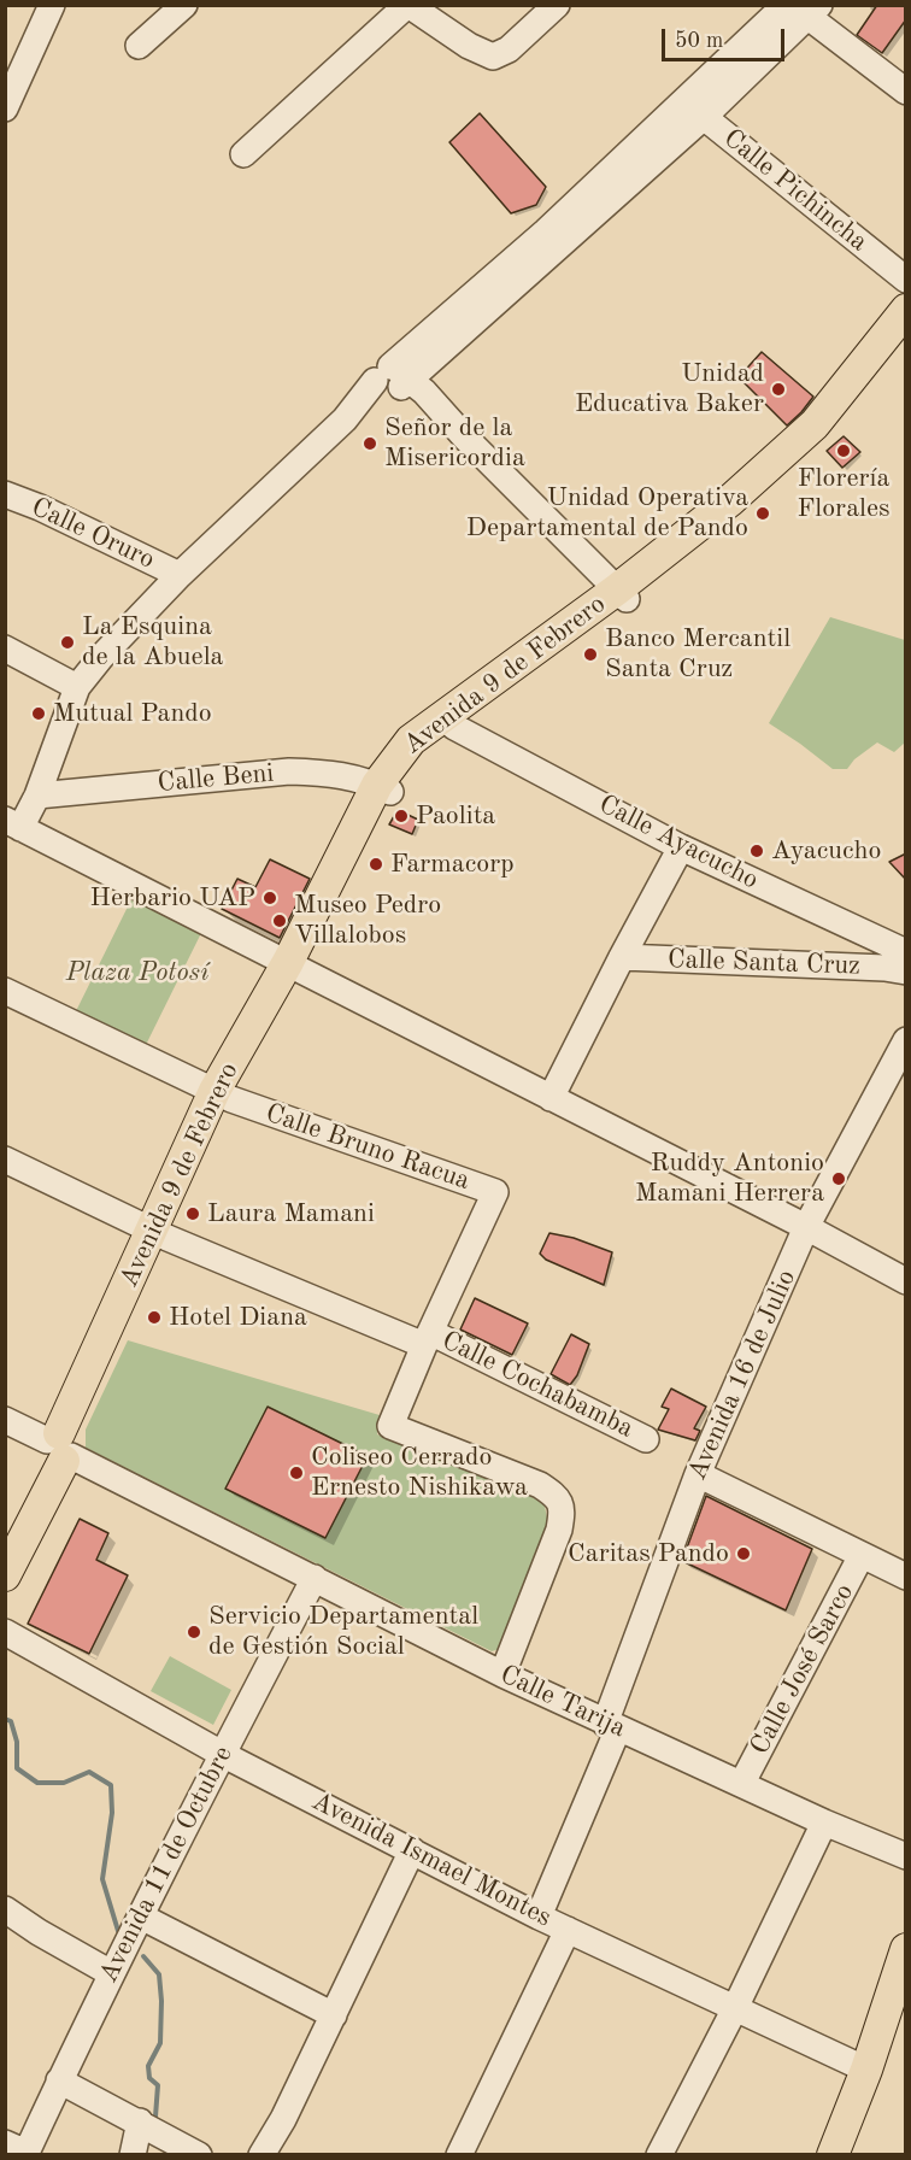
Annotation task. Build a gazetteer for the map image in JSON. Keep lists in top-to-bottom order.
{
  "streets": {
    "main road": ["Avenida 9 de Febrero"],
    "street": [
      "Calle Pichincha",
      "Calle Oruro",
      "Calle Beni",
      "Calle Ayacucho",
      "Calle Santa Cruz",
      "Calle Bruno Racua",
      "Avenida 16 de Julio",
      "Calle Cochabamba",
      "Calle José Sarco",
      "Calle Tarija",
      "Avenida Ismael Montes",
      "Avenida 11 de Octubre"
    ]
  },
  "crossings": [
    ["Avenida 9 de Febrero", "Calle Beni"],
    ["Avenida 9 de Febrero", "Calle Ayacucho"],
    ["Avenida 9 de Febrero", "Calle Bruno Racua"],
    ["Avenida 9 de Febrero", "Calle Cochabamba"],
    ["Avenida 9 de Febrero", "Calle Tarija"],
    ["Calle Bruno Racua", "Calle Cochabamba"],
    ["Avenida 16 de Julio", "Calle Tarija"],
    ["Avenida 16 de Julio", "Avenida Ismael Montes"],
    ["Calle José Sarco", "Calle Tarija"],
    ["Calle Tarija", "Avenida 11 de Octubre"],
    ["Avenida Ismael Montes", "Avenida 11 de Octubre"]
  ],
  "parks": ["Plaza Potosí"],
  "places": [
    "Unidad Educativa Baker",
    "Señor de la Misericordia",
    "Florería Florales",
    "Unidad Operativa Departamental de Pando",
    "La Esquina de la Abuela",
    "Banco Mercantil Santa Cruz",
    "Mutual Pando",
    "Paolita",
    "Ayacucho",
    "Farmacorp",
    "Herbario UAP",
    "Museo Pedro Villalobos",
    "Ruddy Antonio Mamani Herrera",
    "Laura Mamani",
    "Hotel Diana",
    "Coliseo Cerrado Ernesto Nishikawa",
    "Caritas Pando",
    "Servicio Departamental de Gestión Social"
  ],
  "scale_bar": "50 m"
}
